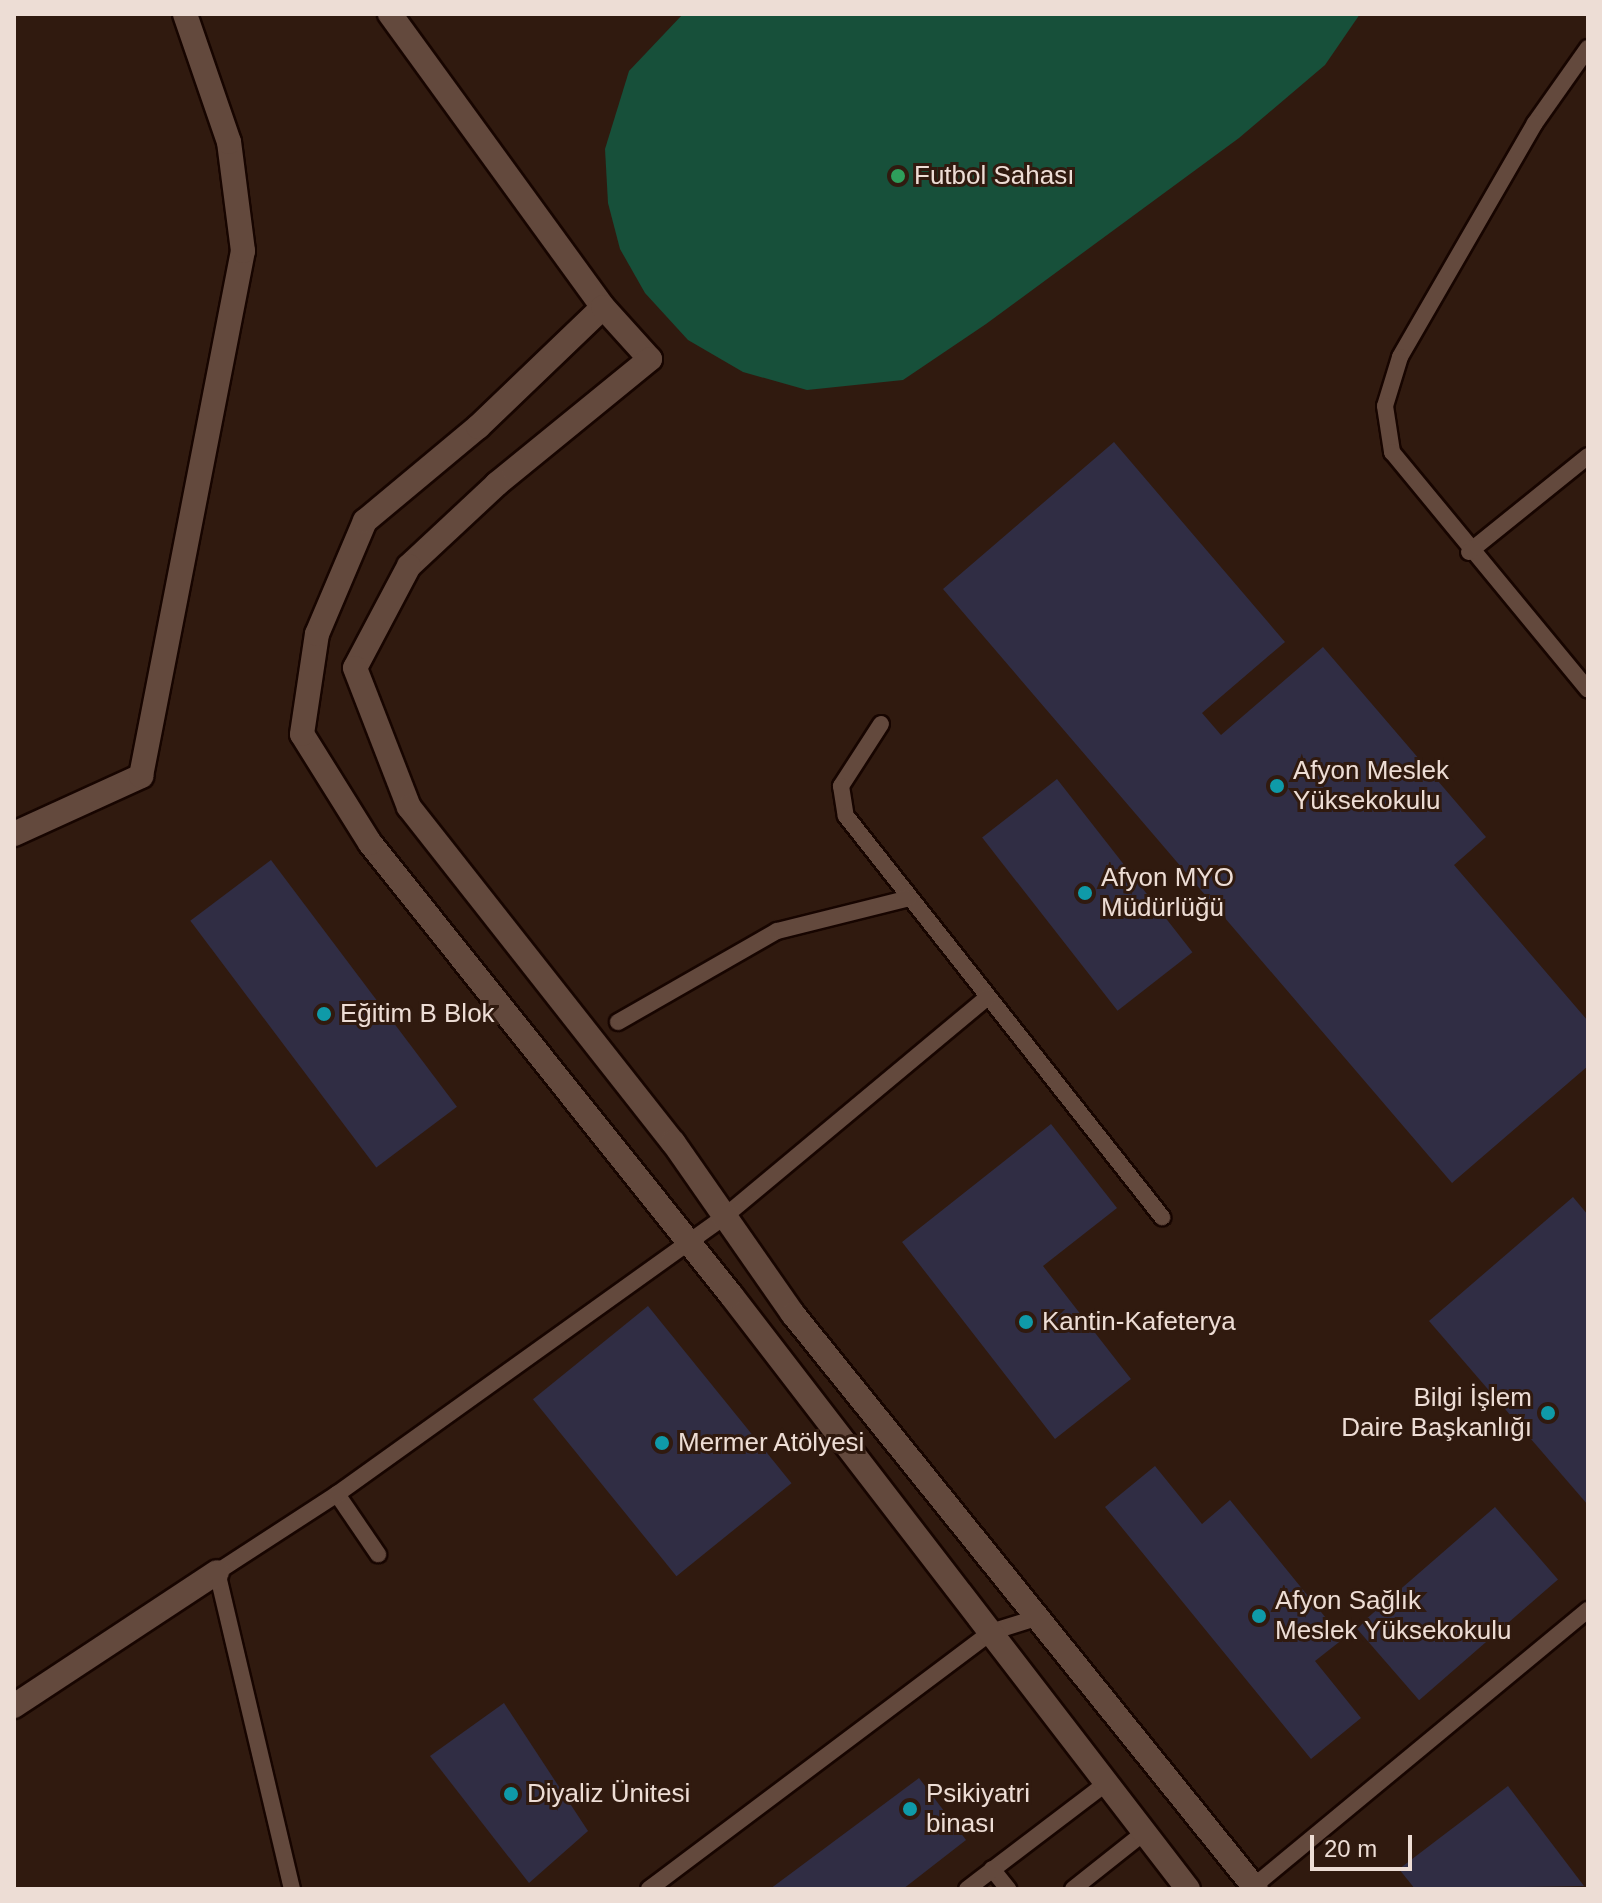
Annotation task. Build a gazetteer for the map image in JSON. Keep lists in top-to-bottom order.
{
  "places": [
    "Futbol Sahası",
    "Afyon Meslek Yüksekokulu",
    "Afyon MYO Müdürlüğü",
    "Eğitim B Blok",
    "Kantin-Kafeterya",
    "Bilgi İşlem Daire Başkanlığı",
    "Mermer Atölyesi",
    "Afyon Sağlık Meslek Yüksekokulu",
    "Diyaliz Ünitesi",
    "Psikiyatri binası"
  ],
  "scale_bar": "20 m"
}
